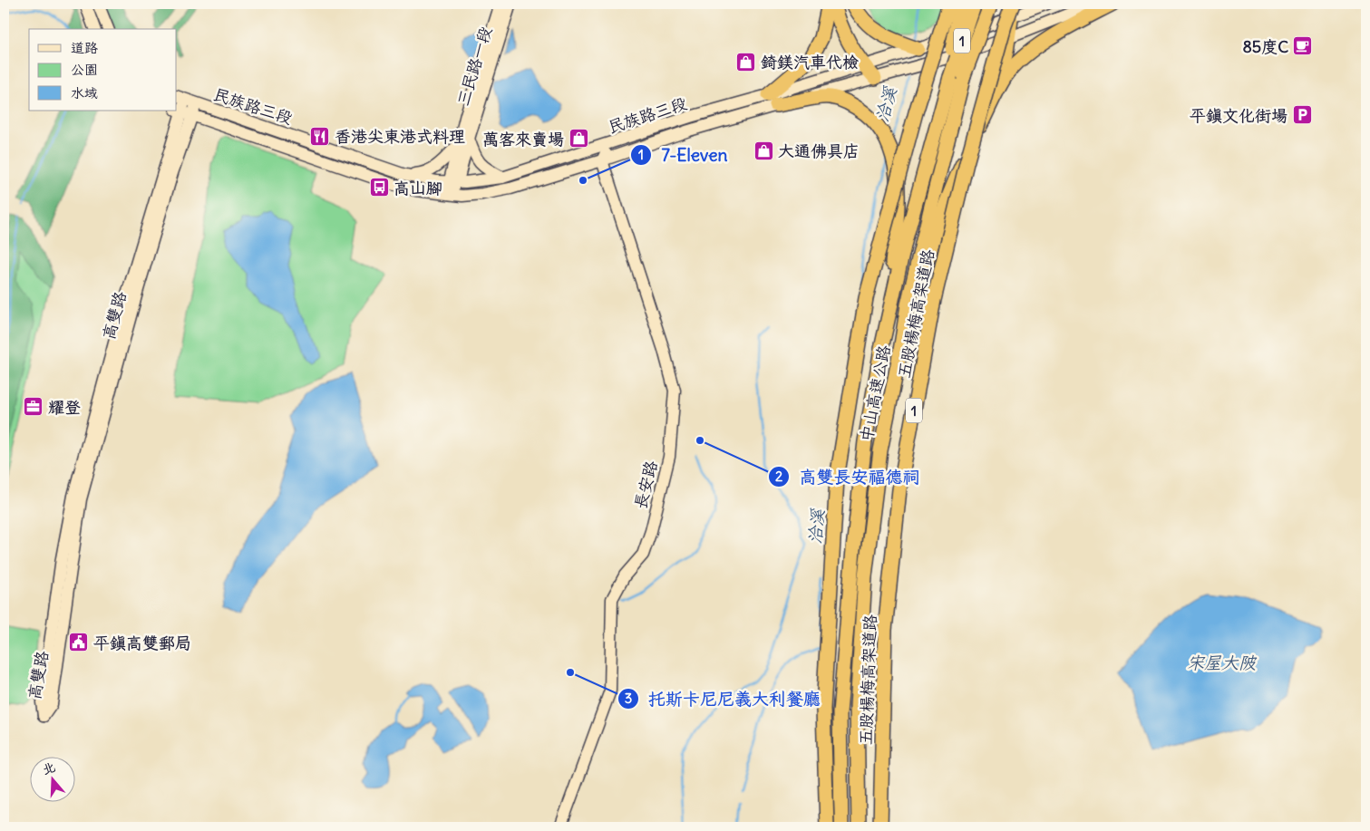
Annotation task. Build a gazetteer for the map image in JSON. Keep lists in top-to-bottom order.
{
  "streets": {
    "highway": ["1", "五股楊梅高架道路", "中山高速公路"],
    "street": [
      "三民路一段",
      "民族路三段",
      "高雙路",
      "長安路"
    ]
  },
  "crossings": [
    ["三民路一段", "民族路三段"],
    ["民族路三段", "高雙路"],
    ["民族路三段", "長安路"]
  ],
  "water": ["洽溪", "宋屋大陂"],
  "places": {
    "cafe": ["85度C"],
    "shop": ["錡鎂汽車代檢", "萬客來賣場", "大通佛具店"],
    "parking": ["平鎮文化街場"],
    "restaurant": ["香港尖東港式料理"],
    "other": ["7-Eleven", "高雙長安福德祠", "托斯卡尼尼義大利餐廳"],
    "bus stop": ["高山腳"],
    "office": ["耀登"],
    "public building": ["平鎮高雙郵局"]
  },
  "legend": ["道路", "公園", "水域"],
  "north": "top"
}
